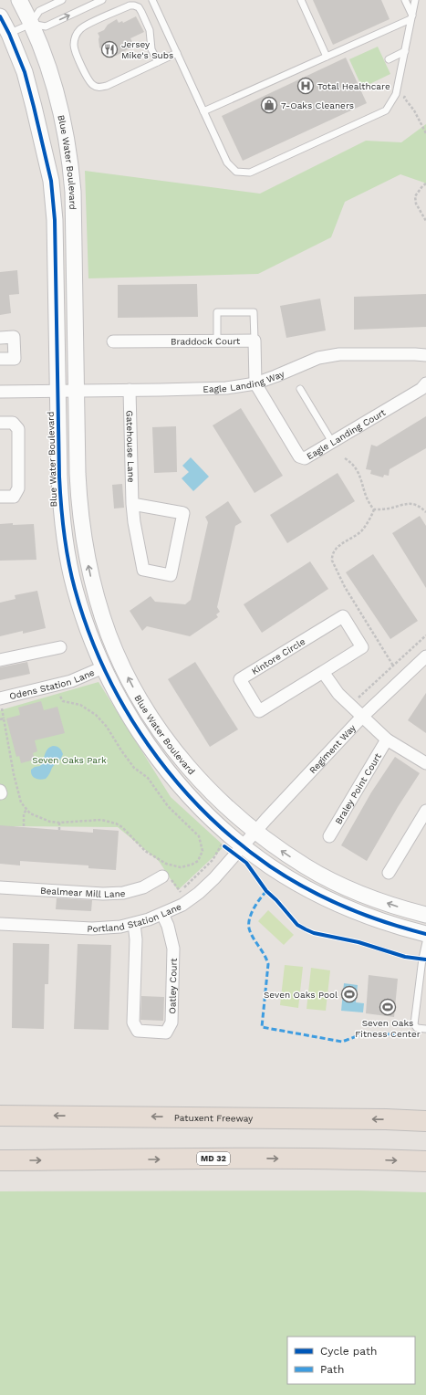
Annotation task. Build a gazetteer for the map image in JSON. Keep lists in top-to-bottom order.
{
  "streets": {
    "highway": ["Patuxent Freeway", "MD 32"],
    "street": [
      "Blue Water Boulevard",
      "Braddock Court",
      "Eagle Landing Way",
      "Eagle Landing Court",
      "Gatehouse Lane",
      "Kintore Circle",
      "Odens Station Lane",
      "Regiment Way",
      "Braley Point Court",
      "Bealmear Mill Lane",
      "Portland Station Lane",
      "Oatley Court"
    ]
  },
  "crossings": [
    ["Blue Water Boulevard", "Eagle Landing Way"],
    ["Blue Water Boulevard", "Odens Station Lane"],
    ["Blue Water Boulevard", "Regiment Way"],
    ["Blue Water Boulevard", "Portland Station Lane"],
    ["Eagle Landing Way", "Eagle Landing Court"],
    ["Eagle Landing Way", "Gatehouse Lane"],
    ["Regiment Way", "Portland Station Lane"],
    ["Portland Station Lane", "Oatley Court"]
  ],
  "parks": ["Seven Oaks Park"],
  "places": {
    "restaurant": ["Jersey Mike's Subs"],
    "hospital": ["Total Healthcare"],
    "shop": ["7-Oaks Cleaners"],
    "sports": ["Seven Oaks Pool", "Seven Oaks Fitness Center"]
  },
  "legend": ["Cycle path", "Path"]
}
